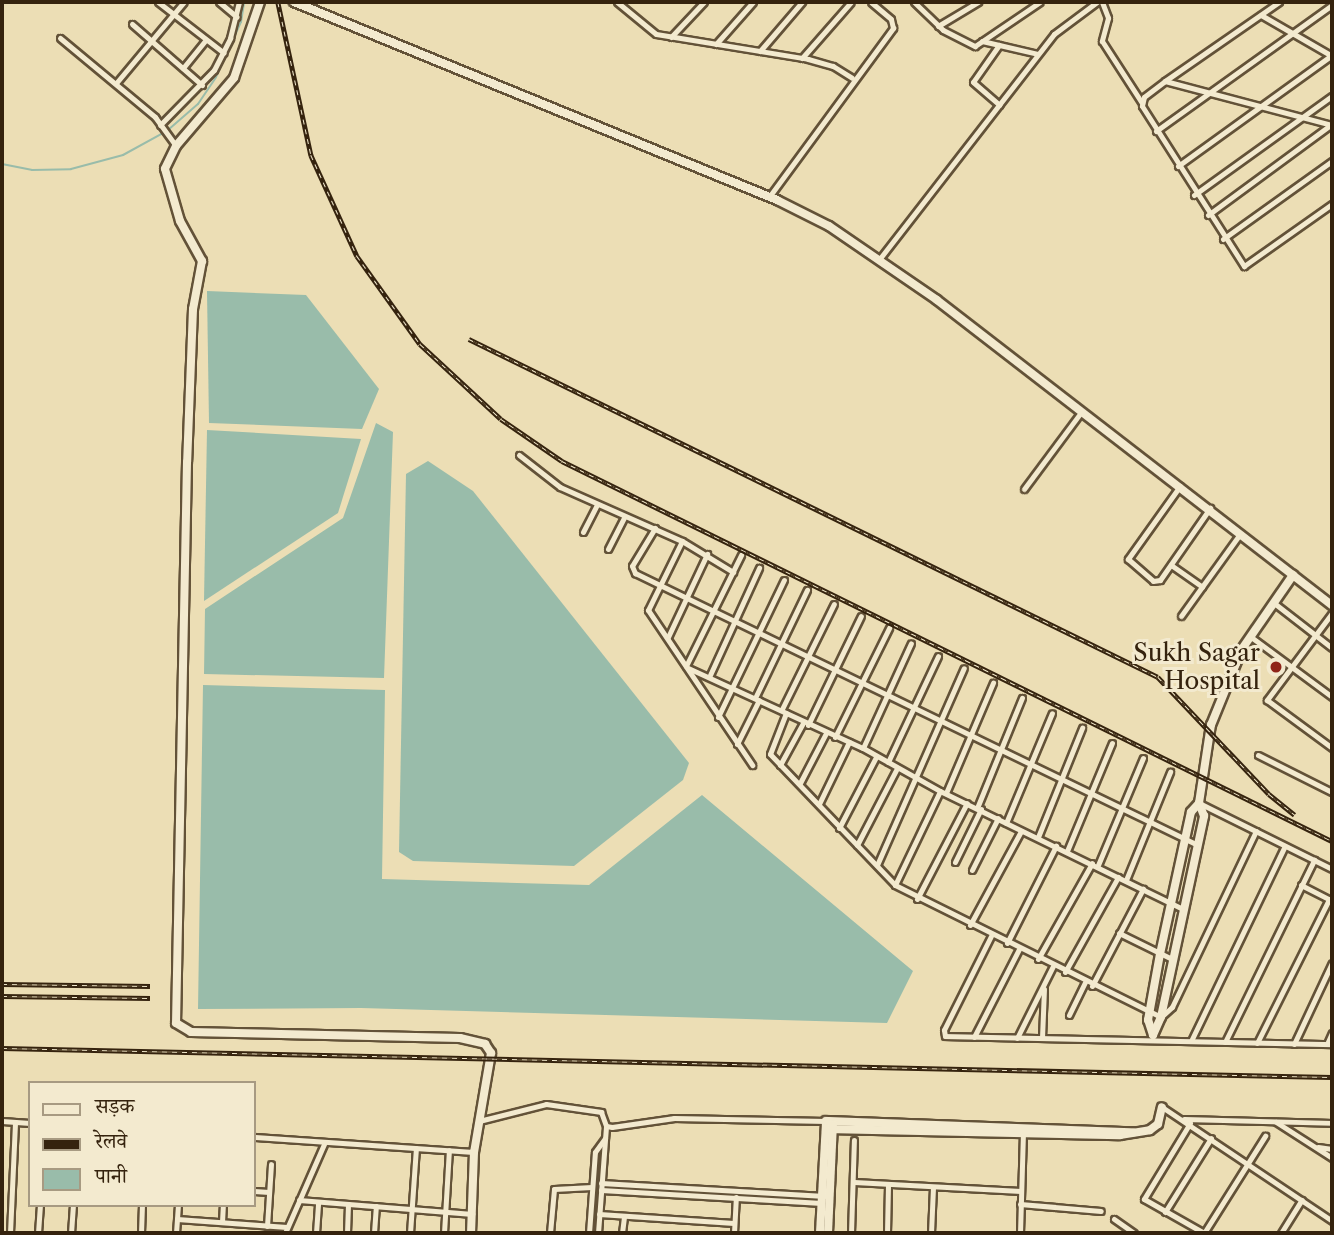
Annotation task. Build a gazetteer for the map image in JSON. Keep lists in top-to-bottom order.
{
  "places": ["Sukh Sagar Hospital"],
  "legend": ["सड़क", "रेलवे", "पानी"]
}
